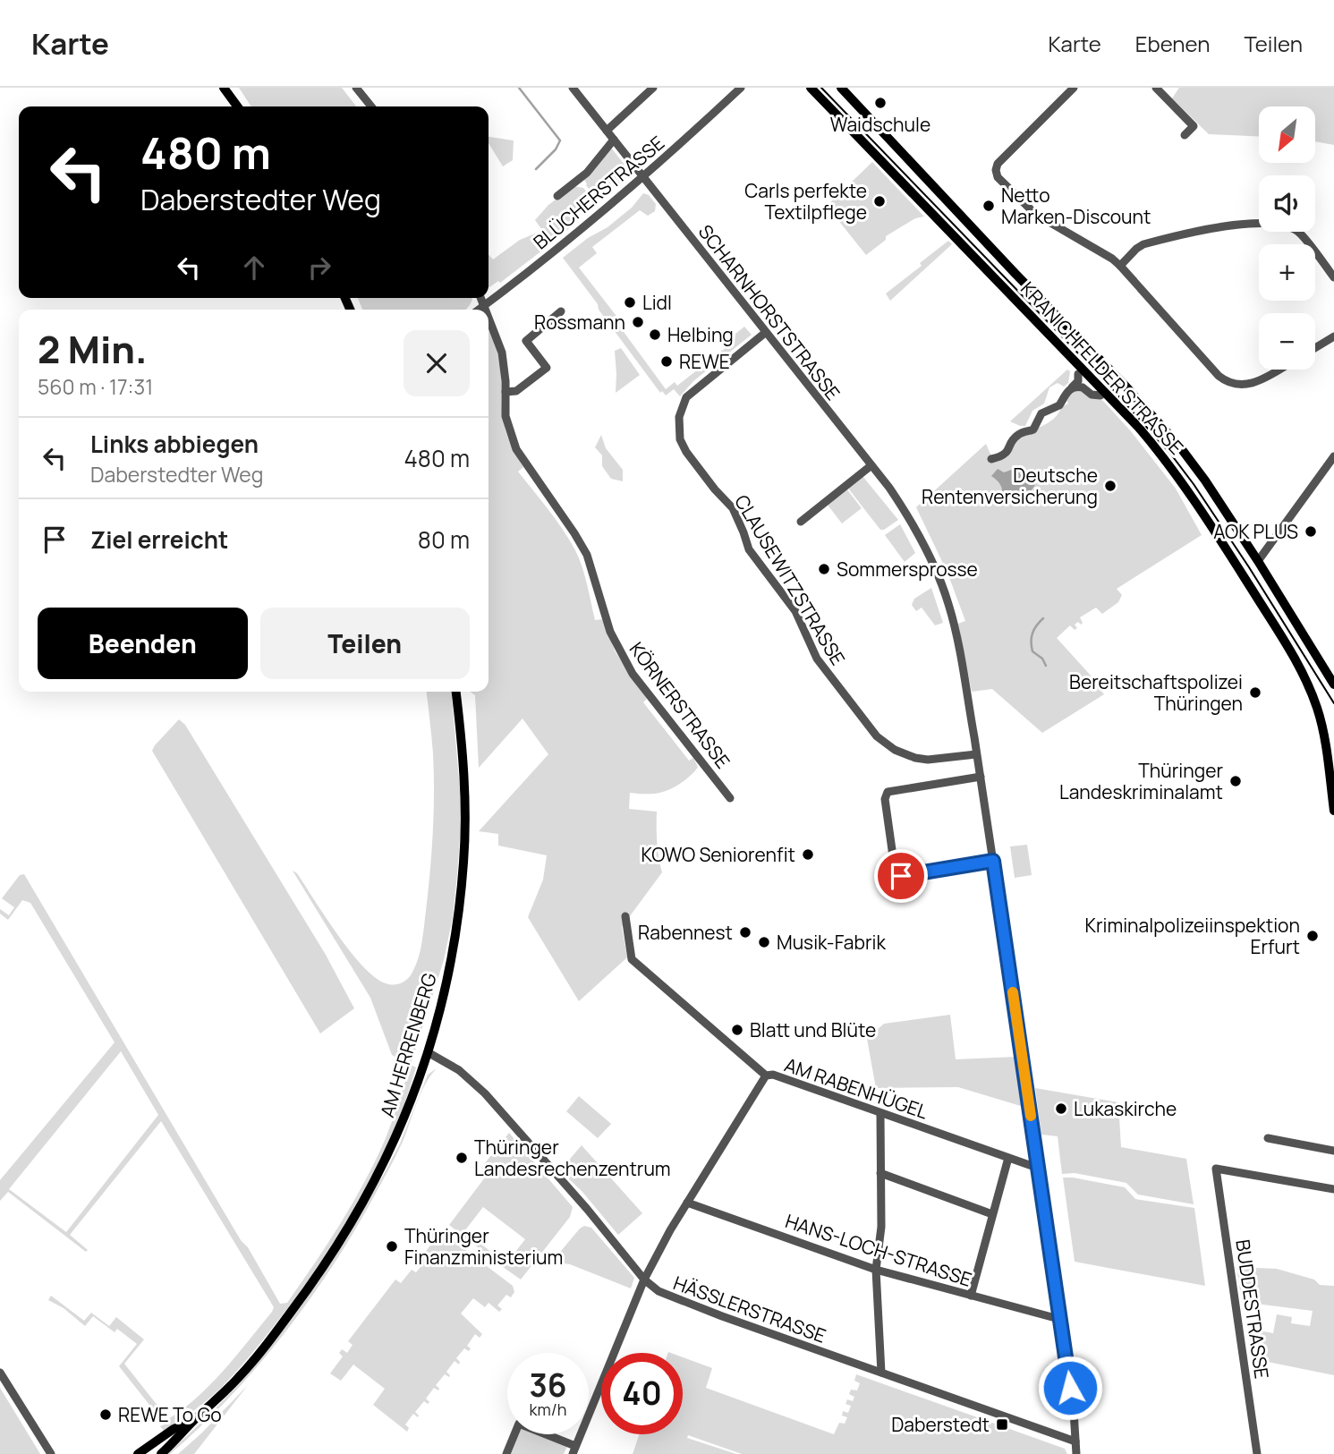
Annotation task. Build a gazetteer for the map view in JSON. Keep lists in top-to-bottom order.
{
  "streets": {
    "main road": ["KRANICHFELDER STRASSE", "AM HERRENBERG"],
    "street": [
      "BLÜCHERSTRASSE",
      "SCHARNHORSTSTRASSE",
      "CLAUSEWITZSTRASSE",
      "KÖRNERSTRASSE",
      "AM RABENHÜGEL",
      "HANS-LOCH-STRASSE",
      "HÄSSLERSTRASSE",
      "BUDDESTRASSE"
    ]
  },
  "crossings": [
    ["BLÜCHERSTRASSE", "SCHARNHORSTSTRASSE"],
    ["BLÜCHERSTRASSE", "KÖRNERSTRASSE"],
    ["SCHARNHORSTSTRASSE", "CLAUSEWITZSTRASSE"],
    ["SCHARNHORSTSTRASSE", "AM RABENHÜGEL"],
    ["SCHARNHORSTSTRASSE", "HANS-LOCH-STRASSE"],
    ["SCHARNHORSTSTRASSE", "HÄSSLERSTRASSE"],
    ["AM HERRENBERG", "HÄSSLERSTRASSE"]
  ],
  "places": {
    "other": [
      "Waidschule",
      "Carls perfekte Textilpflege",
      "Netto Marken-Discount",
      "Lidl",
      "Rossmann",
      "Helbing",
      "REWE",
      "Deutsche Rentenversicherung",
      "AOK PLUS",
      "Sommersprosse",
      "Bereitschaftspolizei Thüringen",
      "Thüringer Landeskriminalamt",
      "KOWO Seniorenfit",
      "Rabennest",
      "Kriminalpolizeiinspektion Erfurt",
      "Musik-Fabrik",
      "Blatt und Blüte",
      "Lukaskirche",
      "Thüringer Landesrechenzentrum",
      "Thüringer Finanzministerium",
      "REWE To Go"
    ],
    "transit": ["Daberstedt"]
  },
  "north": "bottom left",
  "page": {
    "header": "Karte",
    "nav": ["Karte", "Ebenen", "Teilen"],
    "map_buttons": ["+", "−"],
    "turn": ["480 m", "Daberstedter Weg"],
    "heading": ["2 Min.", "560 m · 17:31"],
    "list": [
      {
        "name": "Links abbiegen",
        "note": "Daberstedter Weg",
        "value": "480 m"
      },
      {
        "name": "Ziel erreicht",
        "value": "80 m"
      }
    ],
    "buttons": ["Beenden", "Teilen"],
    "speed": "36 km/h",
    "limit": "40"
  }
}
